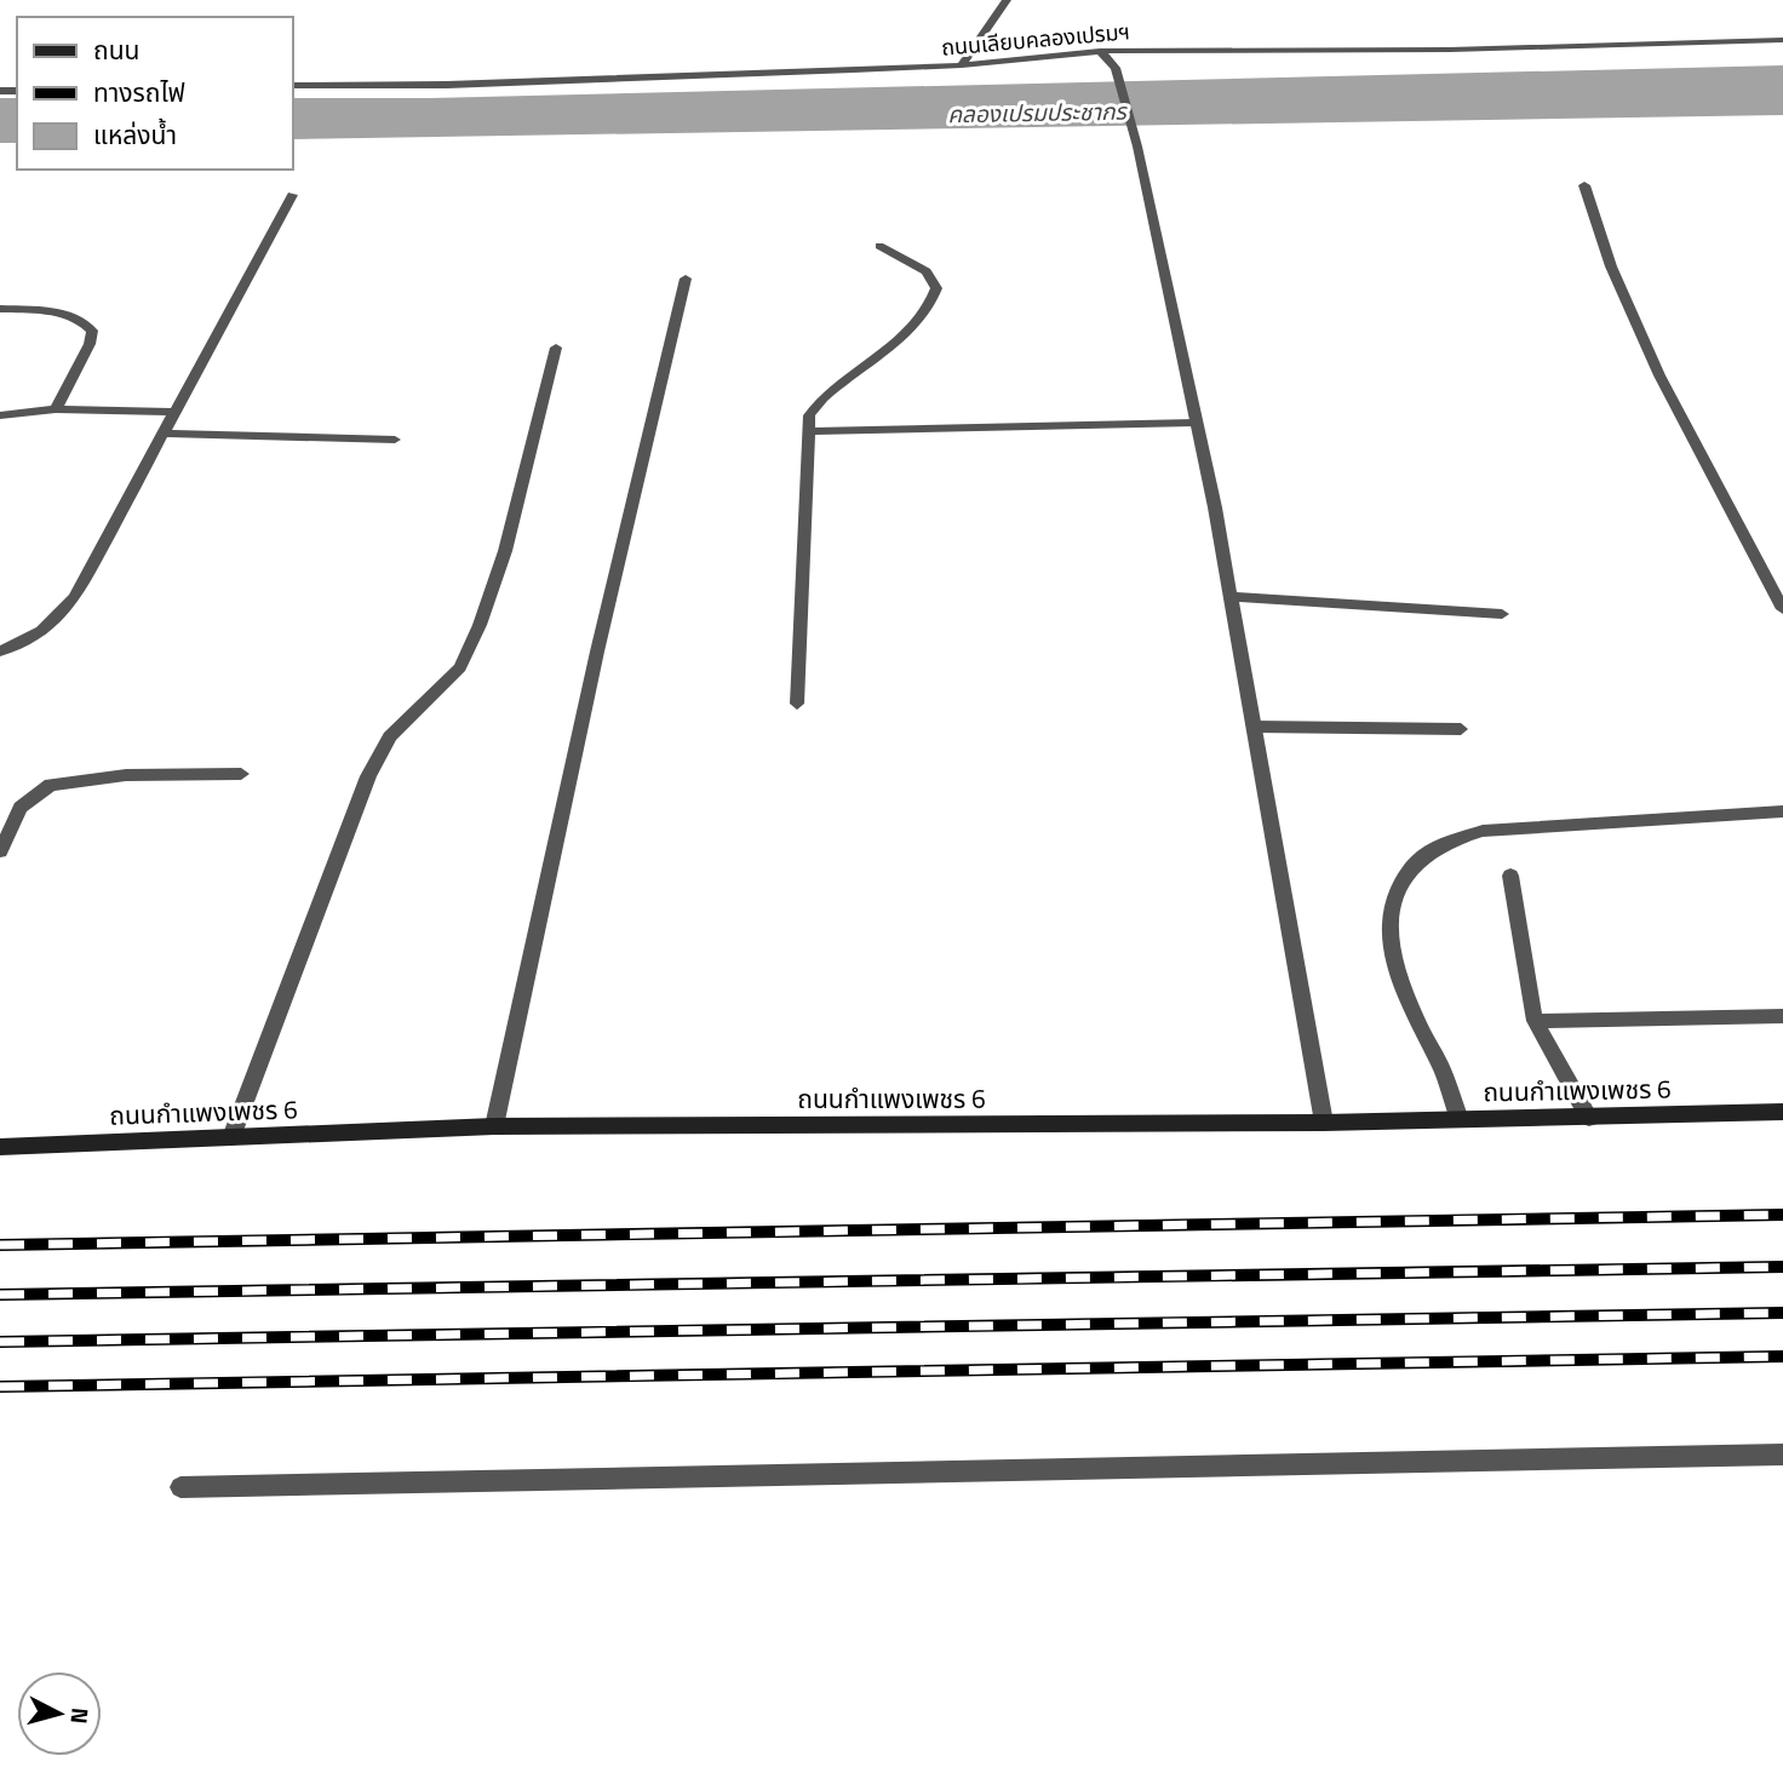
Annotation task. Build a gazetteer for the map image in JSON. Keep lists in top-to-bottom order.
{
  "streets": {
    "main road": ["ถนนกำแพงเพชร 6"],
    "street": ["ถนนเลียบคลองเปรมฯ"]
  },
  "water": ["คลองเปรมประชากร"],
  "legend": ["ถนน", "ทางรถไฟ", "แหล่งน้ำ"],
  "north": "right"
}
